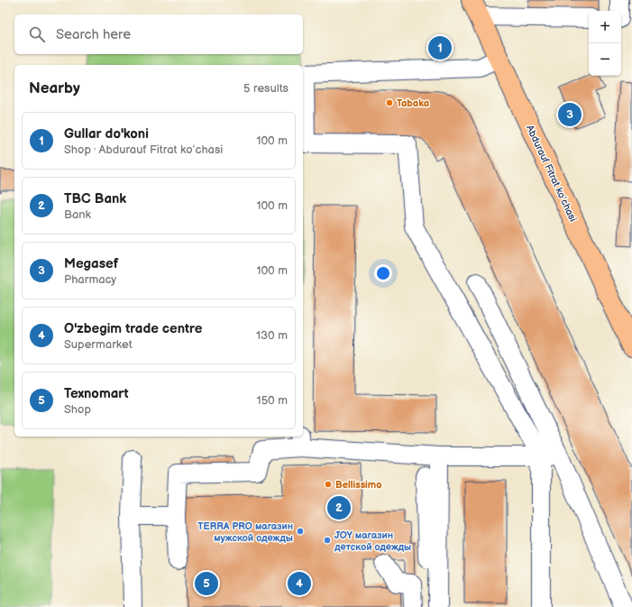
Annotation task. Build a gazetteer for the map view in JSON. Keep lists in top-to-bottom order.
{
  "streets": {
    "main road": ["Abdurauf Fitrat koʻchasi"]
  },
  "places": [
    "Tabaka",
    "Bellissimo",
    "TERRA PRO магазин мужской одежды",
    "JOY магазин детской одежды"
  ],
  "page": {
    "map_buttons": ["+", "−"],
    "search": "Search here",
    "pins": [
      "1",
      "3",
      "2",
      "4",
      "5"
    ],
    "heading": ["Nearby", "5 results"],
    "list": [
      {
        "mark": "1",
        "name": "Gullar do'koni",
        "note": "Shop · Abdurauf Fitrat koʻchasi",
        "value": "100 m"
      },
      {
        "mark": "2",
        "name": "TBC Bank",
        "note": "Bank",
        "value": "100 m"
      },
      {
        "mark": "3",
        "name": "Megasef",
        "note": "Pharmacy",
        "value": "100 m"
      },
      {
        "mark": "4",
        "name": "O'zbegim trade centre",
        "note": "Supermarket",
        "value": "130 m"
      },
      {
        "mark": "5",
        "name": "Texnomart",
        "note": "Shop",
        "value": "150 m"
      }
    ]
  }
}
